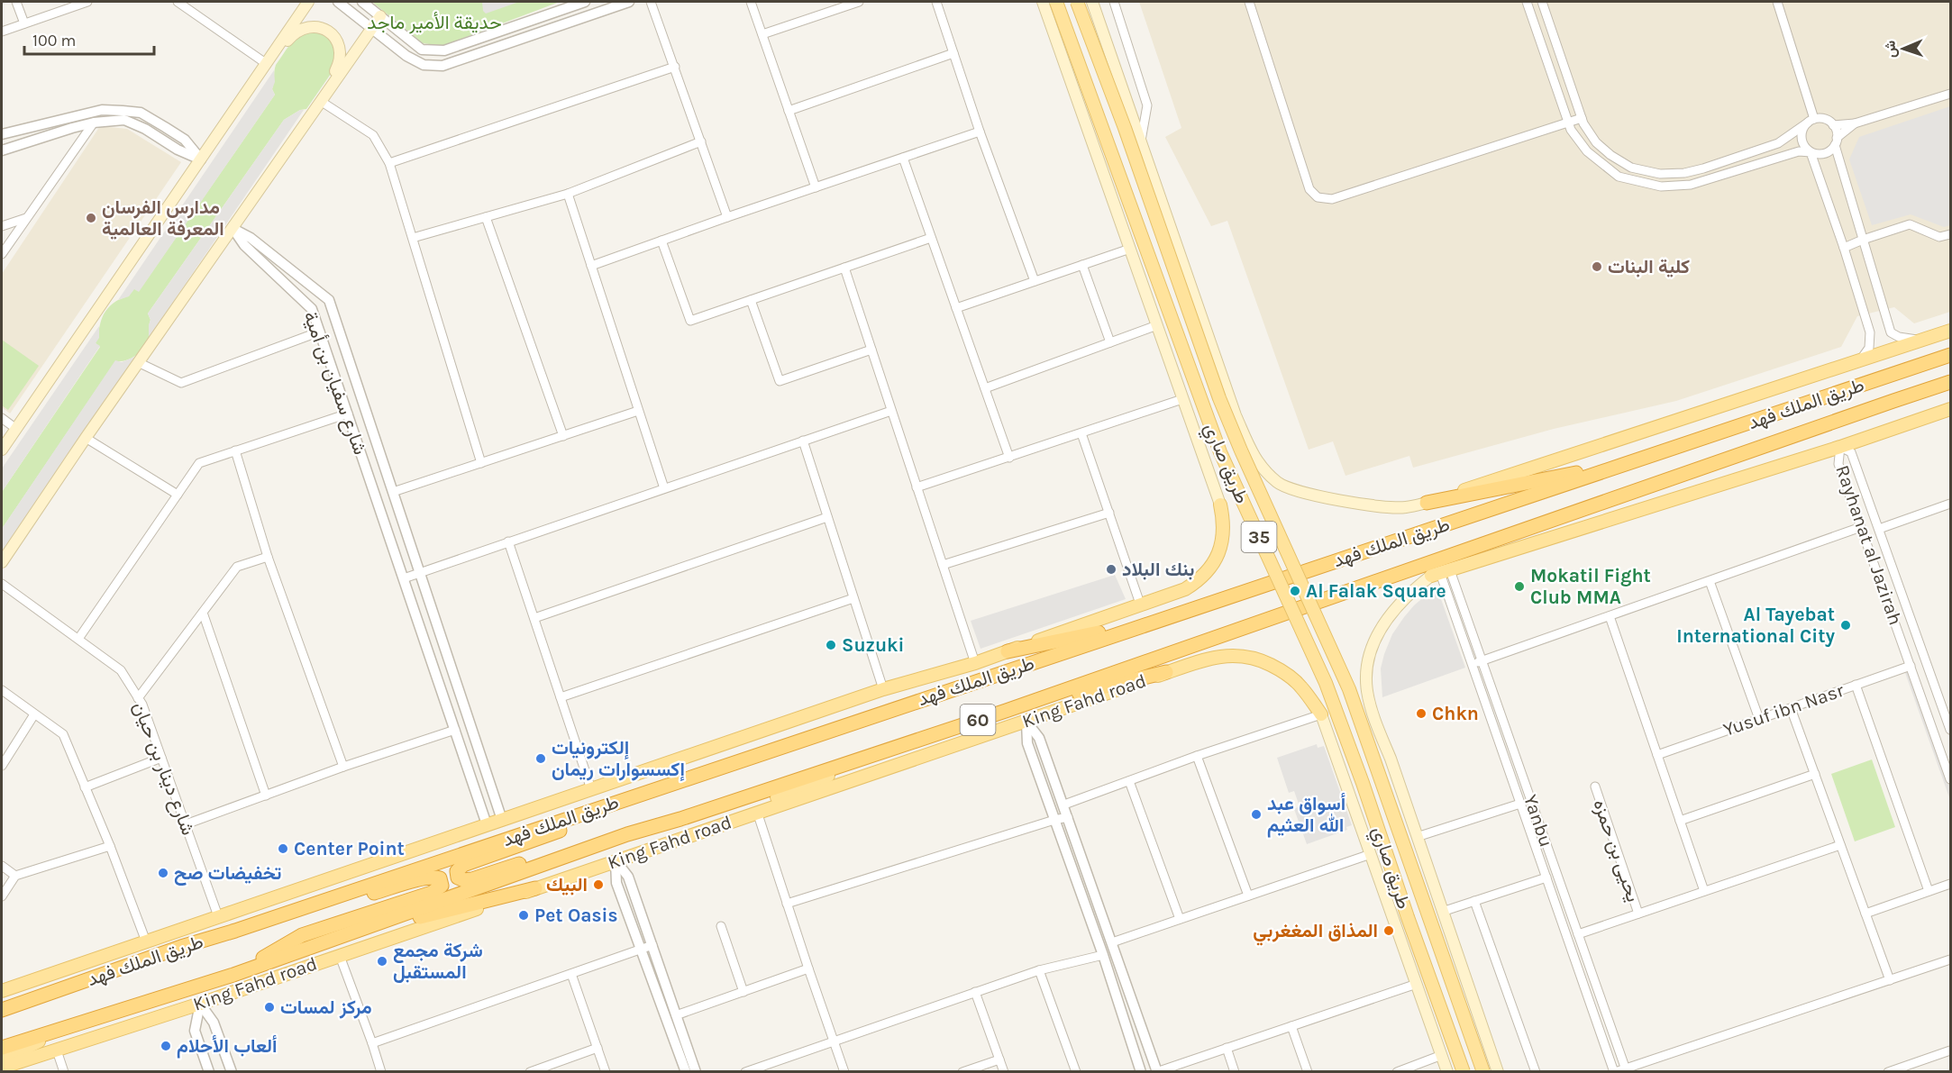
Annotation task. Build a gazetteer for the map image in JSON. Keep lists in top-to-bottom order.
{
  "streets": {
    "highway": ["طريق الملك فهد", "60"],
    "main road": ["طريق صاري", "35", "King Fahd road"],
    "street": [
      "شارع سفيان بن أمية",
      "Rayhanat al Jazirah",
      "Yusuf ibn Nasr",
      "شارع دينار بن حيان",
      "Yanbu",
      "يحيى بن حمزه"
    ]
  },
  "crossings": [
    ["شارع سفيان بن أمية", "طريق الملك فهد"],
    ["طريق الملك فهد", "King Fahd road"],
    ["طريق الملك فهد", "شارع دينار بن حيان"],
    ["Rayhanat al Jazirah", "Yusuf ibn Nasr"]
  ],
  "parks": ["حديقة الأمير ماجد"],
  "places": [
    "مدارس الفرسان المعرفة العالمية",
    "كلية البنات",
    "بنك البلاد",
    "Mokatil Fight Club MMA",
    "Al Falak Square",
    "Al Tayebat International City",
    "Suzuki",
    "Chkn",
    "إلكترونيات إكسسوارات ريمان",
    "أسواق عبد الله العثيم",
    "Center Point",
    "تخفيضات صح",
    "البيك",
    "Pet Oasis",
    "المذاق المغغربي",
    "شركة مجمع المستقبل",
    "مركز لمسات",
    "ألعاب الأحلام"
  ],
  "scale_bar": "100 m",
  "north": "left"
}
